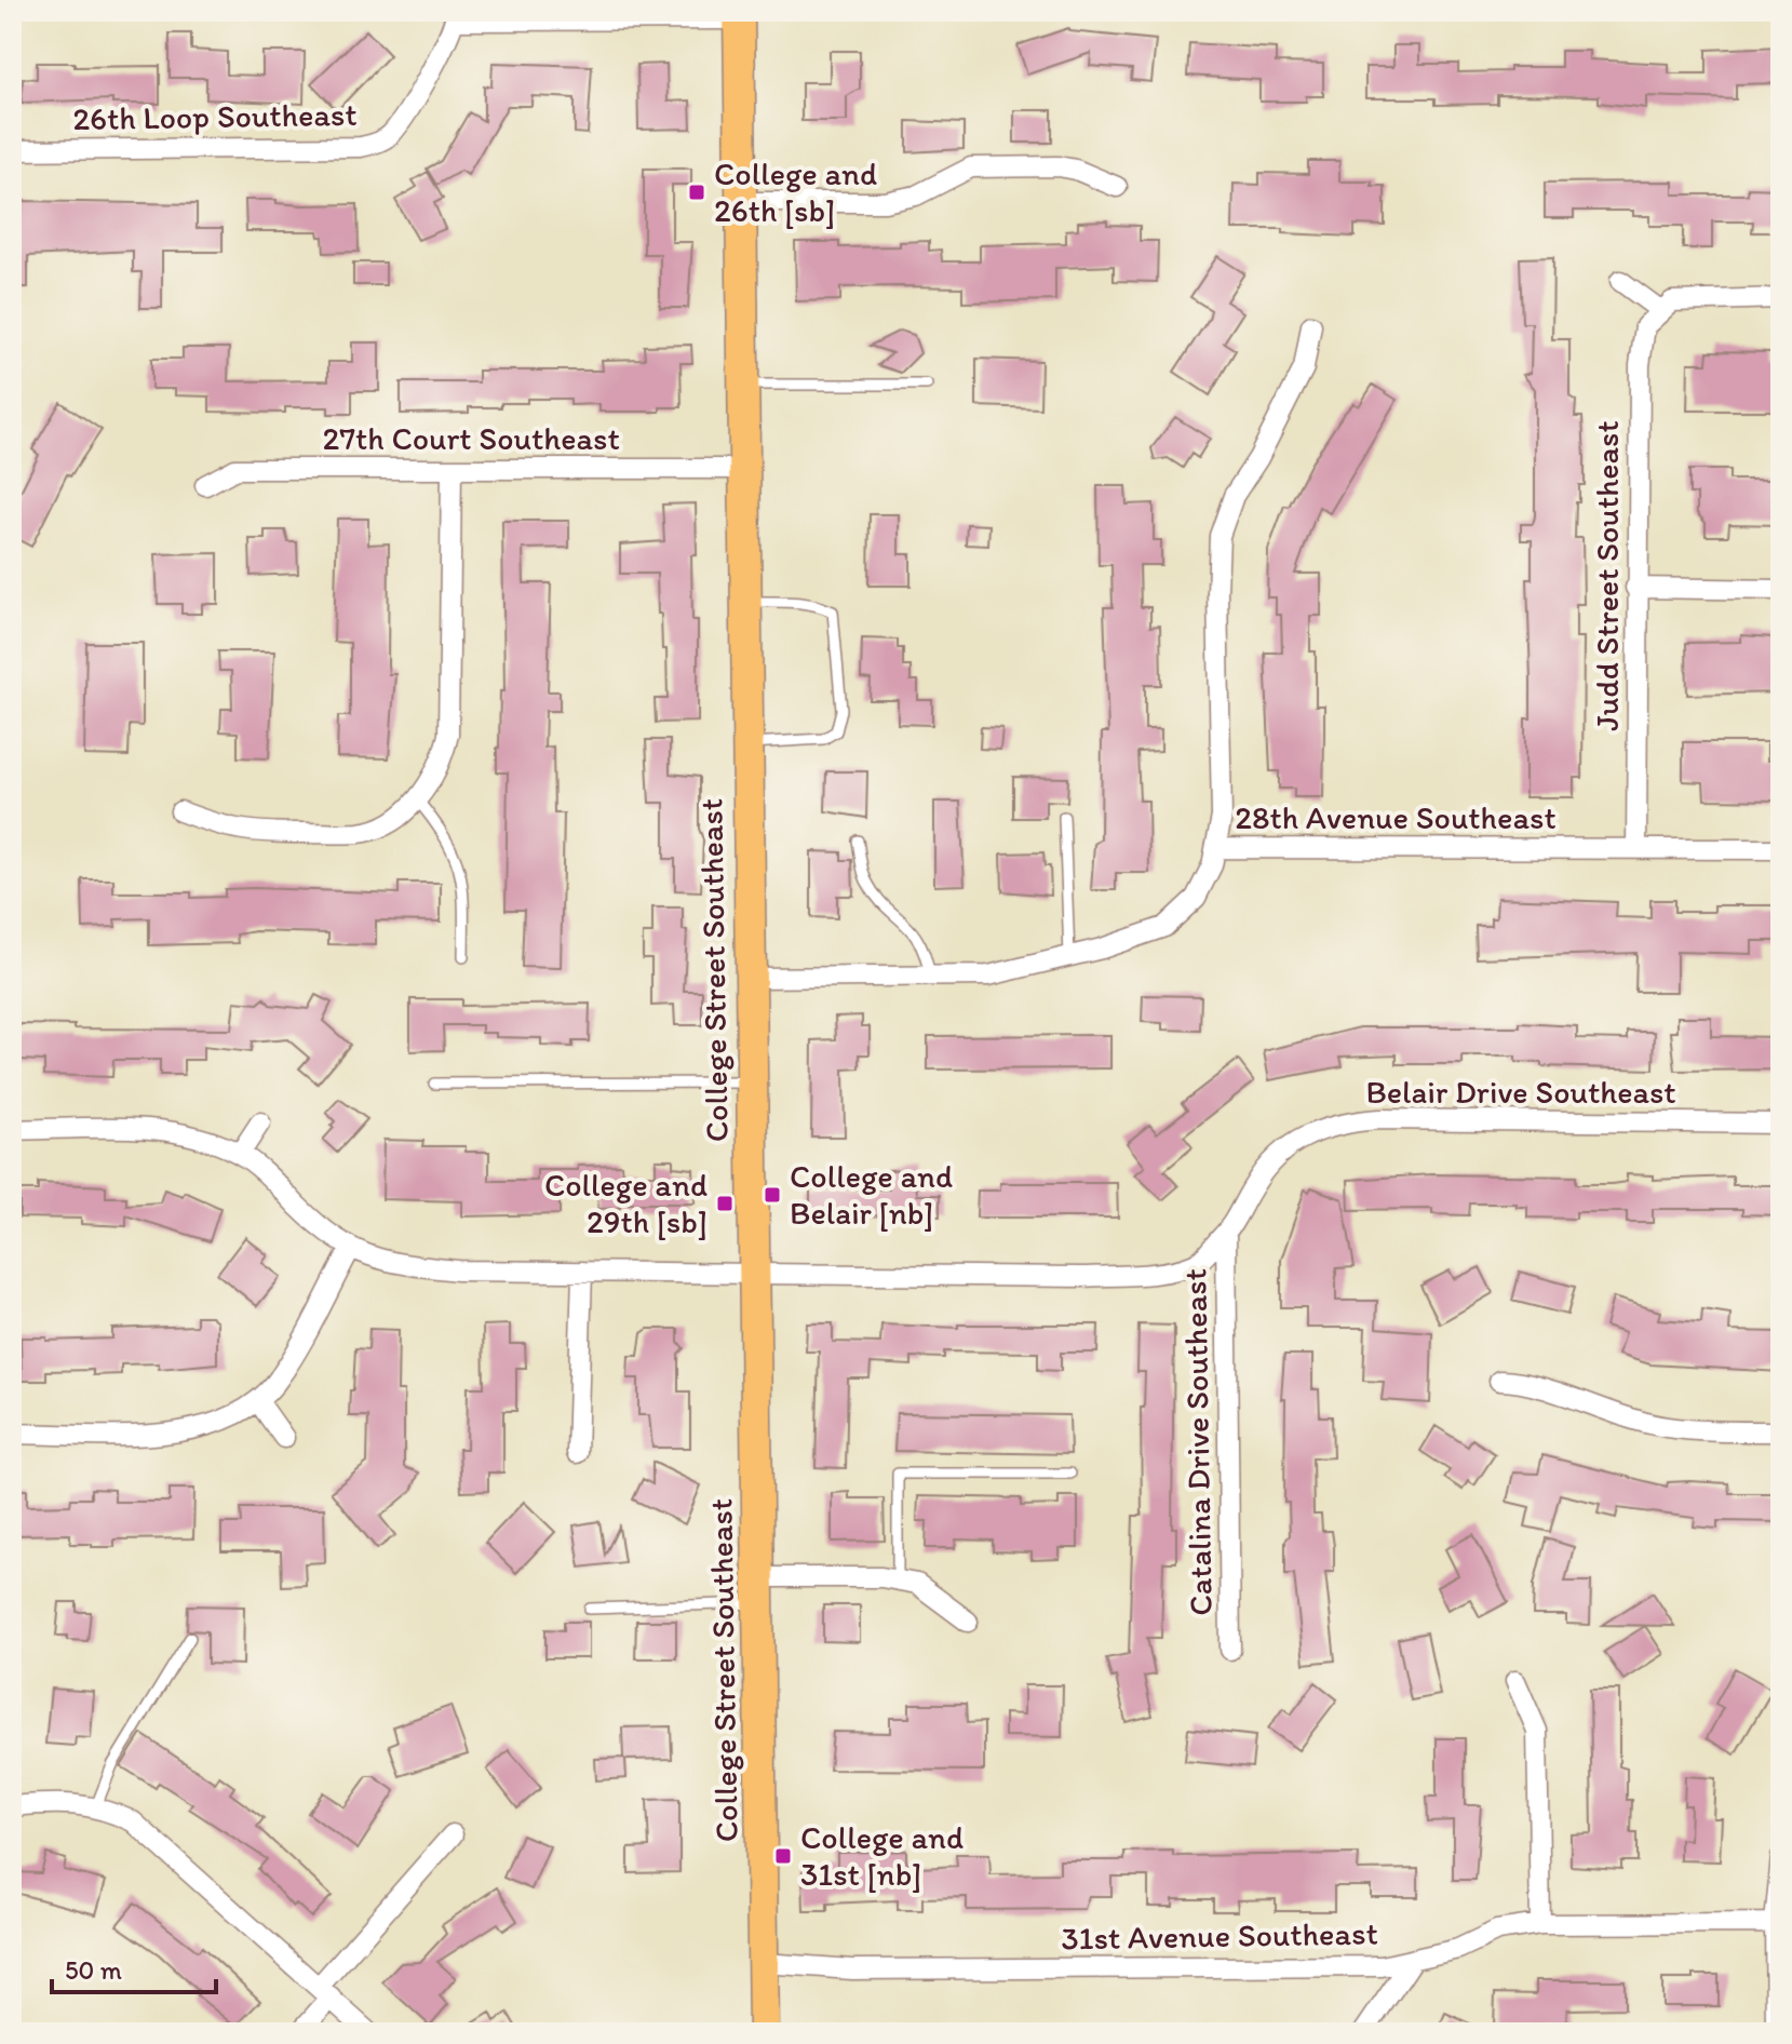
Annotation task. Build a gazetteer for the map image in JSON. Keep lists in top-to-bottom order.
{
  "streets": {
    "main road": ["College Street Southeast"],
    "street": [
      "26th Loop Southeast",
      "27th Court Southeast",
      "Judd Street Southeast",
      "28th Avenue Southeast",
      "Belair Drive Southeast",
      "Catalina Drive Southeast",
      "31st Avenue Southeast"
    ]
  },
  "crossings": [
    ["27th Court Southeast", "College Street Southeast"],
    ["Judd Street Southeast", "28th Avenue Southeast"],
    ["28th Avenue Southeast", "College Street Southeast"],
    ["College Street Southeast", "Belair Drive Southeast"],
    ["College Street Southeast", "31st Avenue Southeast"],
    ["Belair Drive Southeast", "Catalina Drive Southeast"]
  ],
  "places": {
    "transit": [
      "College and 26th [sb]",
      "College and Belair [nb]",
      "College and 29th [sb]",
      "College and 31st [nb]"
    ]
  },
  "scale_bar": "50 m"
}
